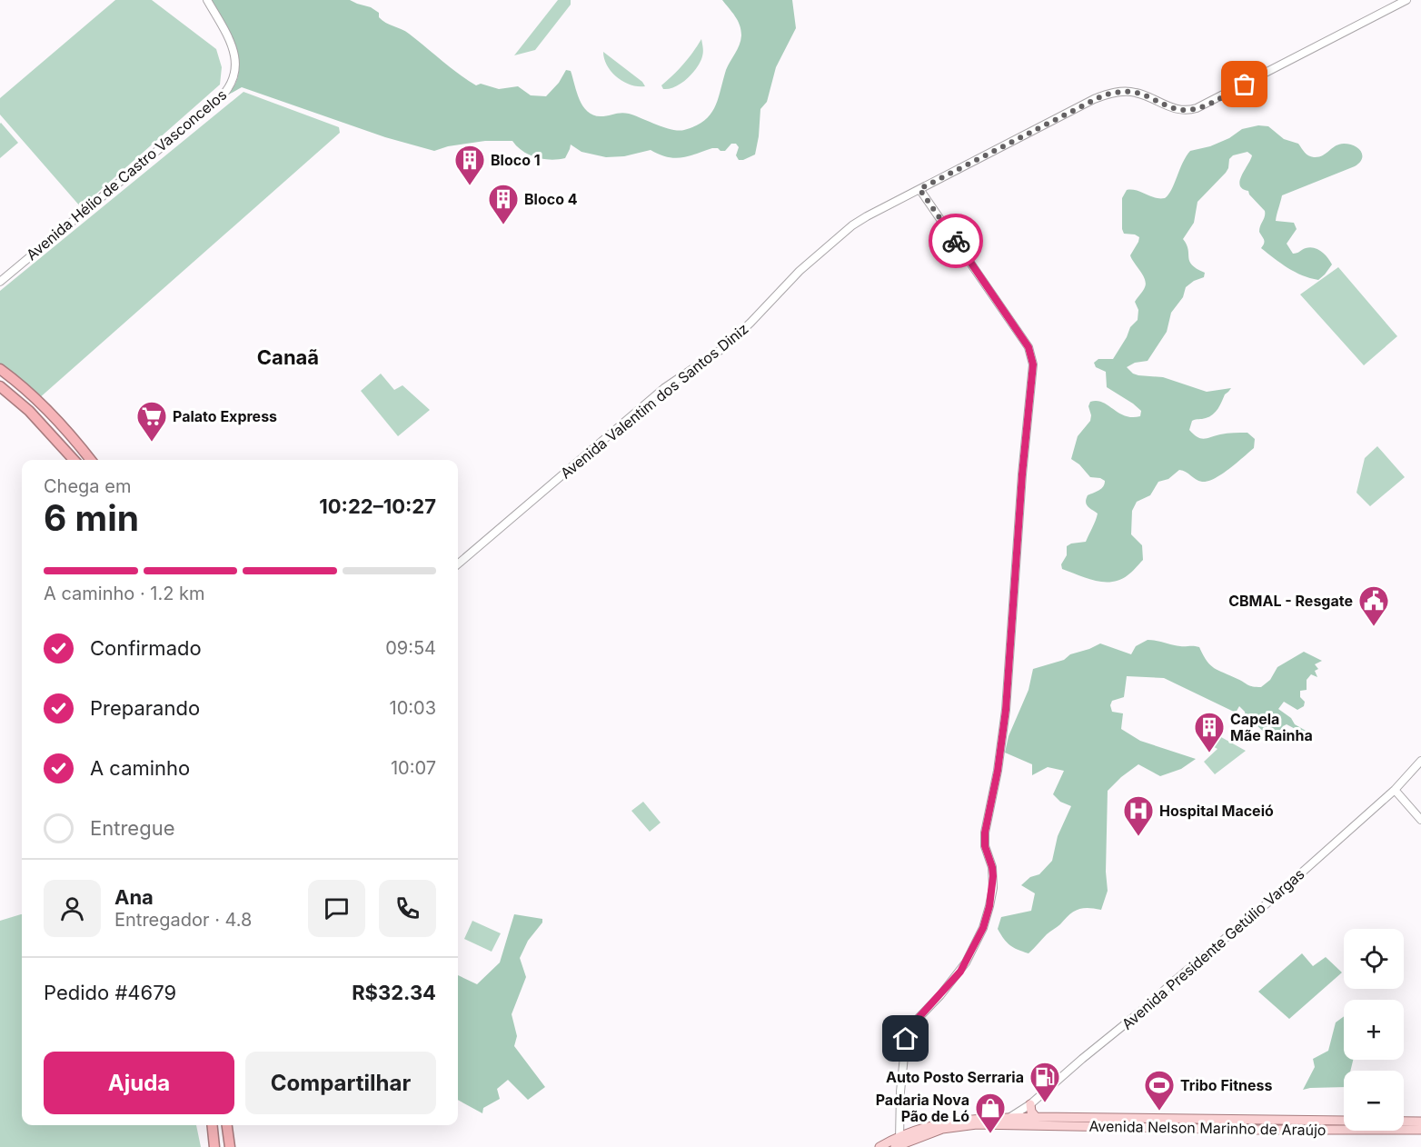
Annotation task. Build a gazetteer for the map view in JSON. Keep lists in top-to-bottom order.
{
  "streets": {
    "main road": ["Avenida Nelson Marinho de Araújo"],
    "street": ["Avenida Hélio de Castro Vasconcelos", "Avenida Valentim dos Santos Diniz", "Avenida Presidente Getúlio Vargas"]
  },
  "crossings": [
    ["Avenida Presidente Getúlio Vargas", "Avenida Nelson Marinho de Araújo"]
  ],
  "districts": ["Canaã"],
  "places": {
    "building": ["Bloco 1", "Bloco 4", "Capela Mãe Rainha"],
    "supermarket": ["Palato Express"],
    "public building": ["CBMAL - Resgate"],
    "hospital": ["Hospital Maceió"],
    "fuel station": ["Auto Posto Serraria"],
    "sports": ["Tribo Fitness"],
    "shop": ["Padaria Nova Pão de Ló"]
  },
  "page": {
    "heading": ["6 min", "Chega em", "10:22–10:27"],
    "panel": [
      "Ana",
      "Entregador · 4.8",
      "Pedido #4679",
      "R$32.34"
    ],
    "bar": "A caminho · 1.2 km",
    "list": [
      ["Confirmado", "09:54"],
      ["Preparando", "10:03"],
      ["A caminho", "10:07"],
      "Entregue"
    ],
    "map_buttons": ["+", "−"],
    "buttons": ["Ajuda", "Compartilhar"]
  }
}
